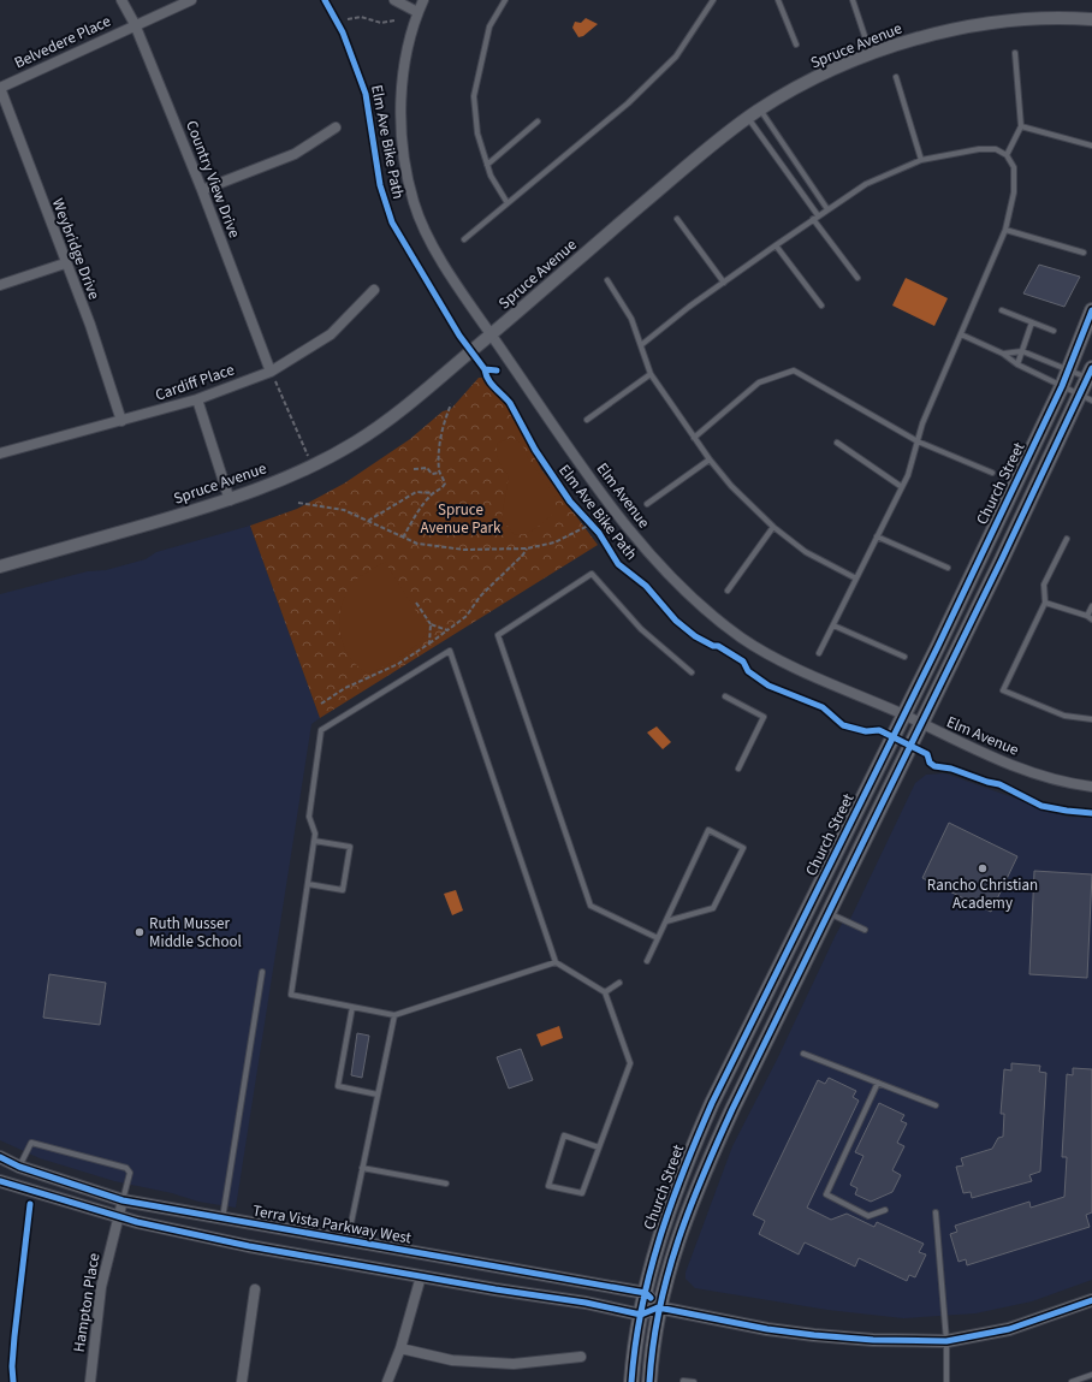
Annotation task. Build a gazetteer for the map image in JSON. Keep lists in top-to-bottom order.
{
  "streets": {
    "main road": ["Church Street"],
    "street": [
      "Belvedere Place",
      "Spruce Avenue",
      "Country View Drive",
      "Weybridge Drive",
      "Cardiff Place",
      "Elm Avenue",
      "Terra Vista Parkway West",
      "Hampton Place"
    ],
    "cycle path": ["Elm Ave Bike Path"]
  },
  "crossings": [
    ["Belvedere Place", "Country View Drive"],
    ["Belvedere Place", "Weybridge Drive"],
    ["Spruce Avenue", "Elm Avenue"],
    ["Country View Drive", "Cardiff Place"],
    ["Weybridge Drive", "Cardiff Place"],
    ["Church Street", "Elm Avenue"],
    ["Church Street", "Terra Vista Parkway West"],
    ["Terra Vista Parkway West", "Hampton Place"]
  ],
  "parks": ["Spruce Avenue Park"],
  "places": ["Rancho Christian Academy", "Ruth Musser Middle School"]
}
